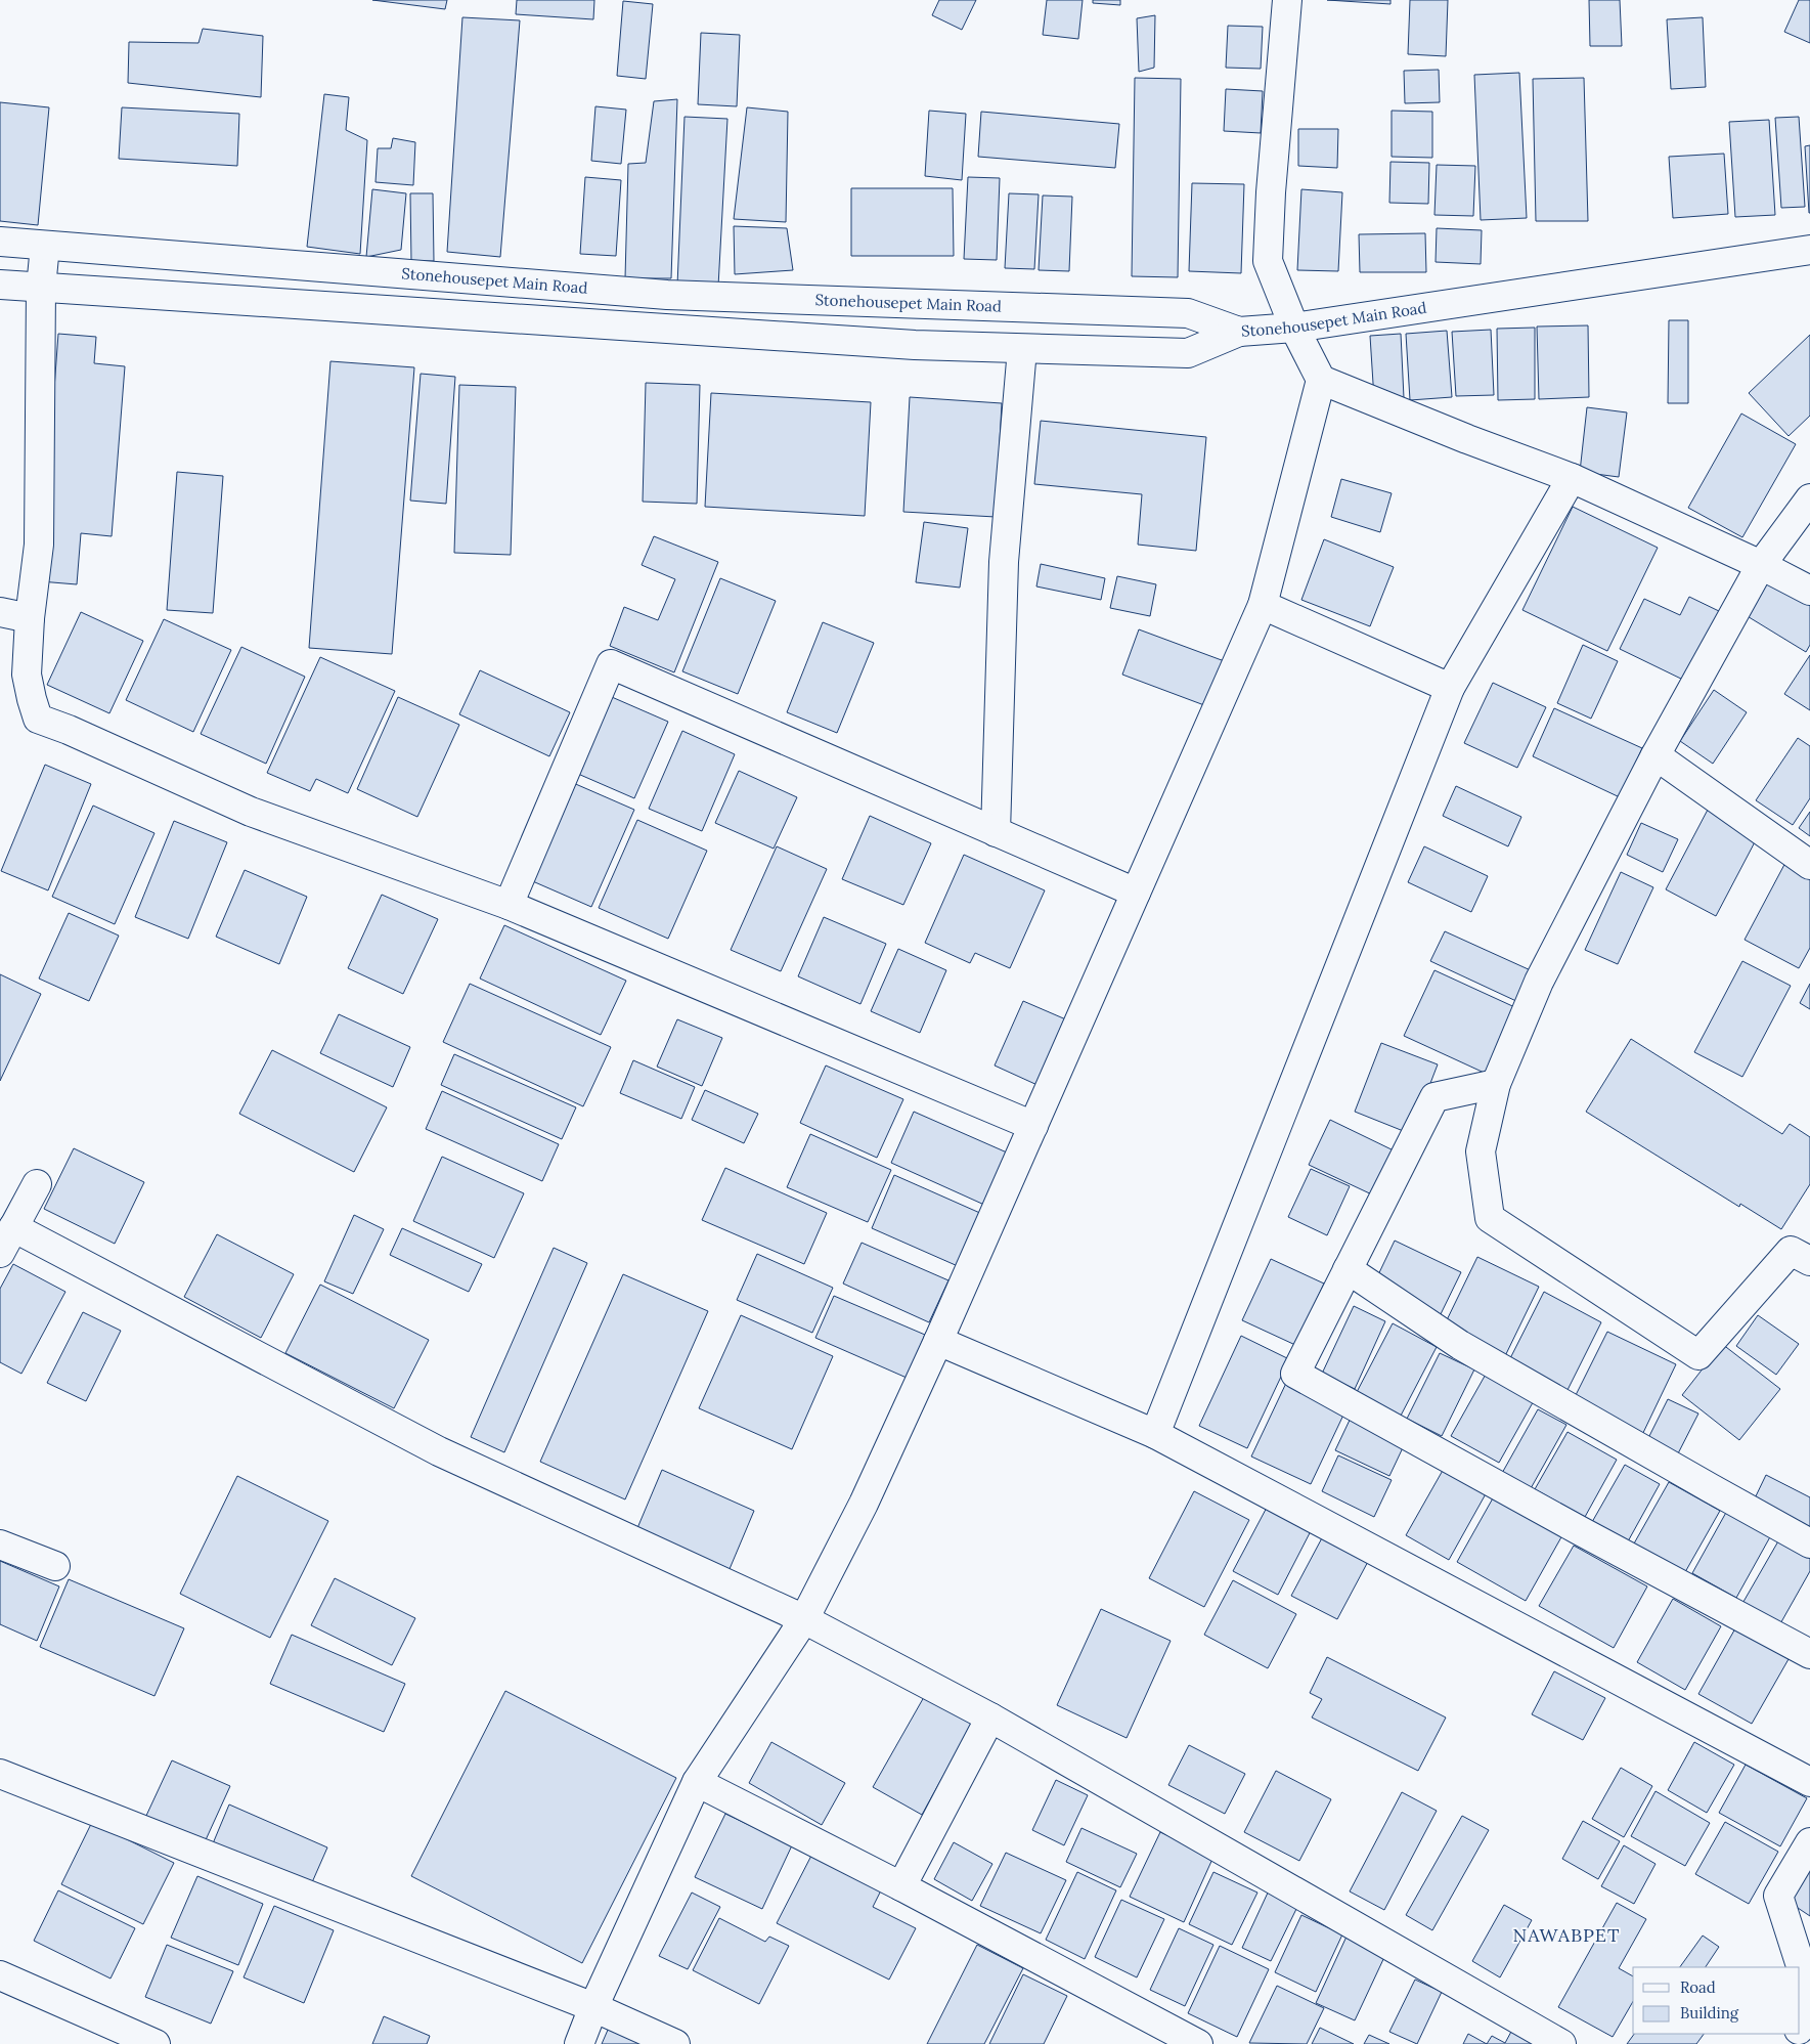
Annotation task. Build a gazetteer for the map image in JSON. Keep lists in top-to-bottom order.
{
  "streets": {
    "street": ["Stonehousepet Main Road"]
  },
  "districts": ["NAWABPET"],
  "legend": ["Road", "Building"]
}
